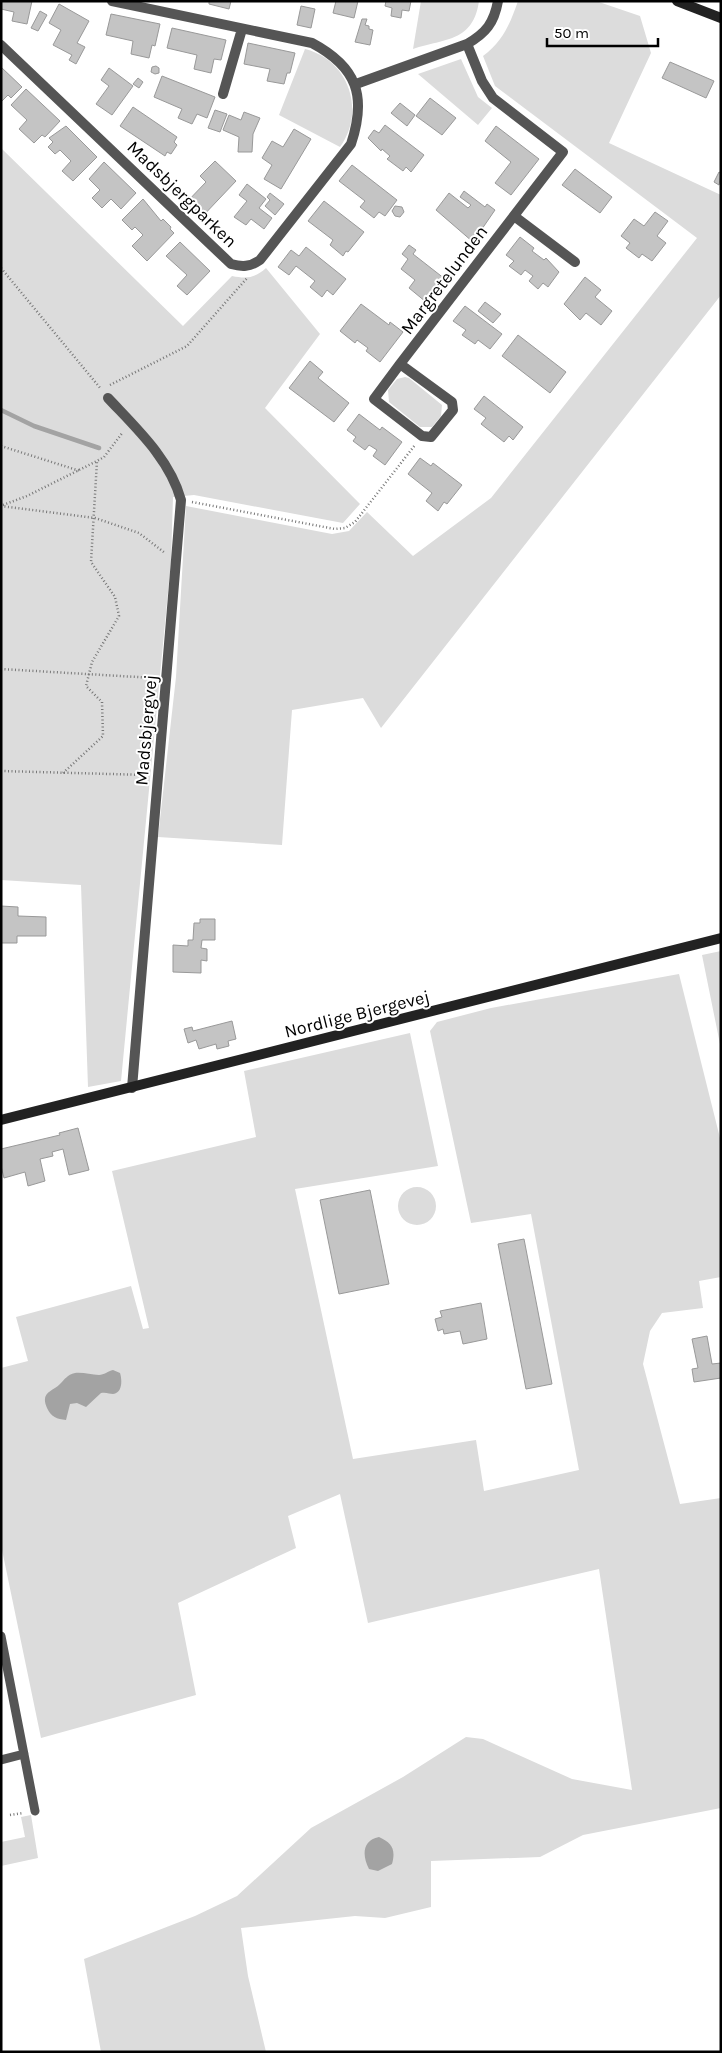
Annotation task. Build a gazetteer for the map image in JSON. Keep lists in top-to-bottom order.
{
  "streets": {
    "street": [
      "Madsbjergparken",
      "Margretelunden",
      "Madsbjergvej",
      "Nordlige Bjergevej"
    ]
  },
  "crossings": [
    ["Madsbjergvej", "Nordlige Bjergevej"]
  ],
  "scale_bar": "50 m"
}
